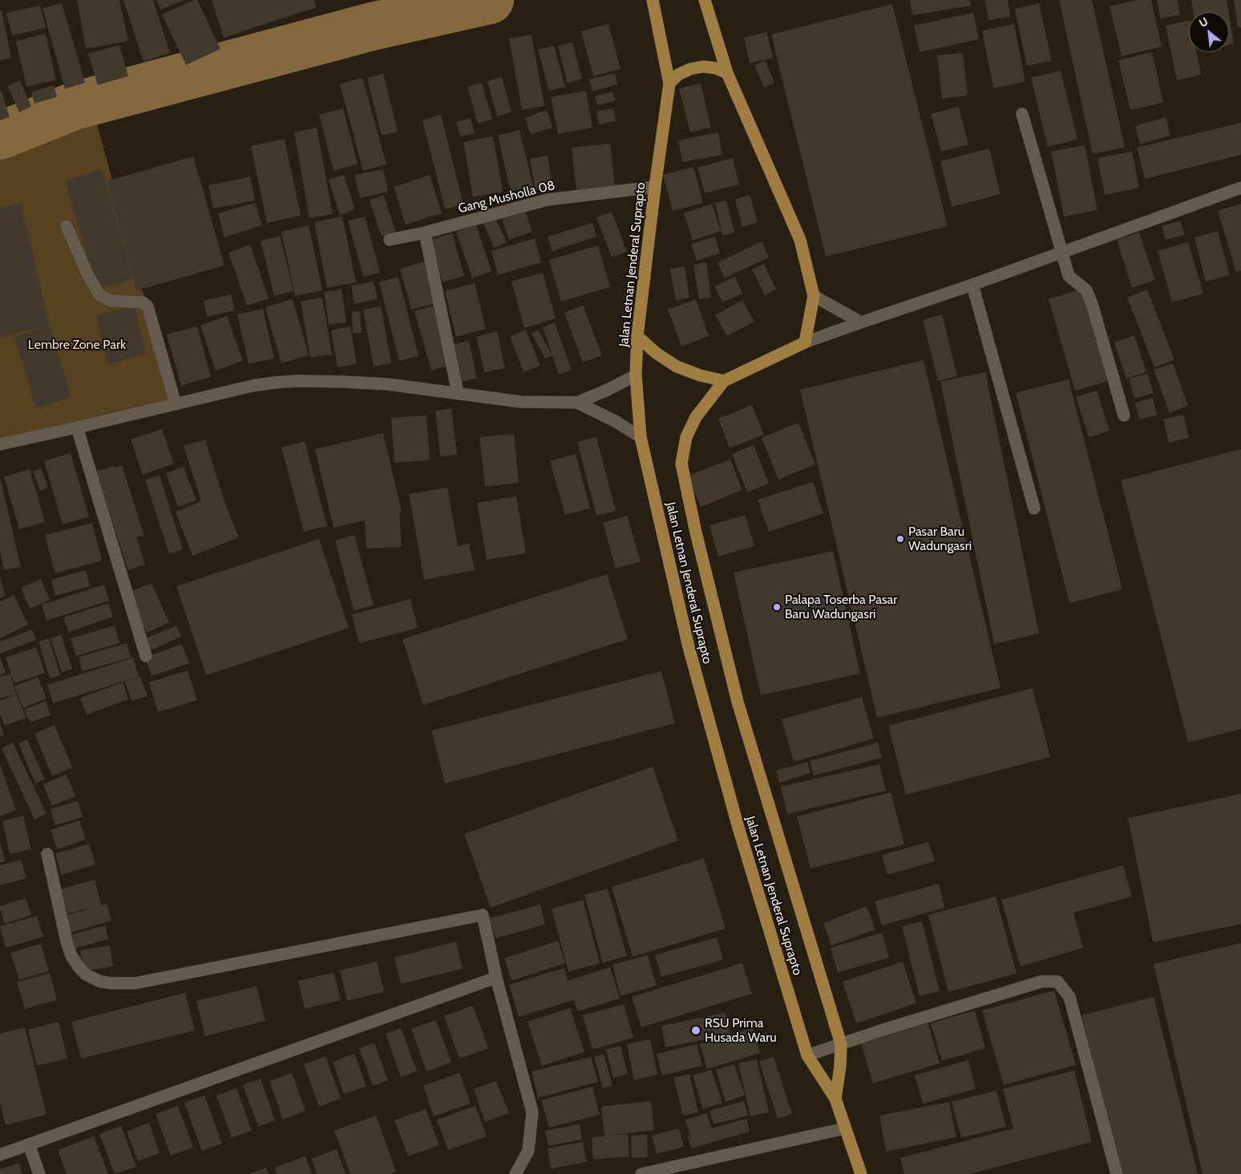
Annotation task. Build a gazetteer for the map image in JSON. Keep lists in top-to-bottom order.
{
  "streets": {
    "main road": ["Jalan Letnan Jenderal Suprapto"],
    "street": ["Gang Musholla 08"]
  },
  "crossings": [
    ["Gang Musholla 08", "Jalan Letnan Jenderal Suprapto"]
  ],
  "parks": ["Lembre Zone Park"],
  "places": ["Pasar Baru Wadungasri", "Palapa Toserba Pasar Baru Wadungasri", "RSU Prima Husada Waru"],
  "north": "top left"
}
